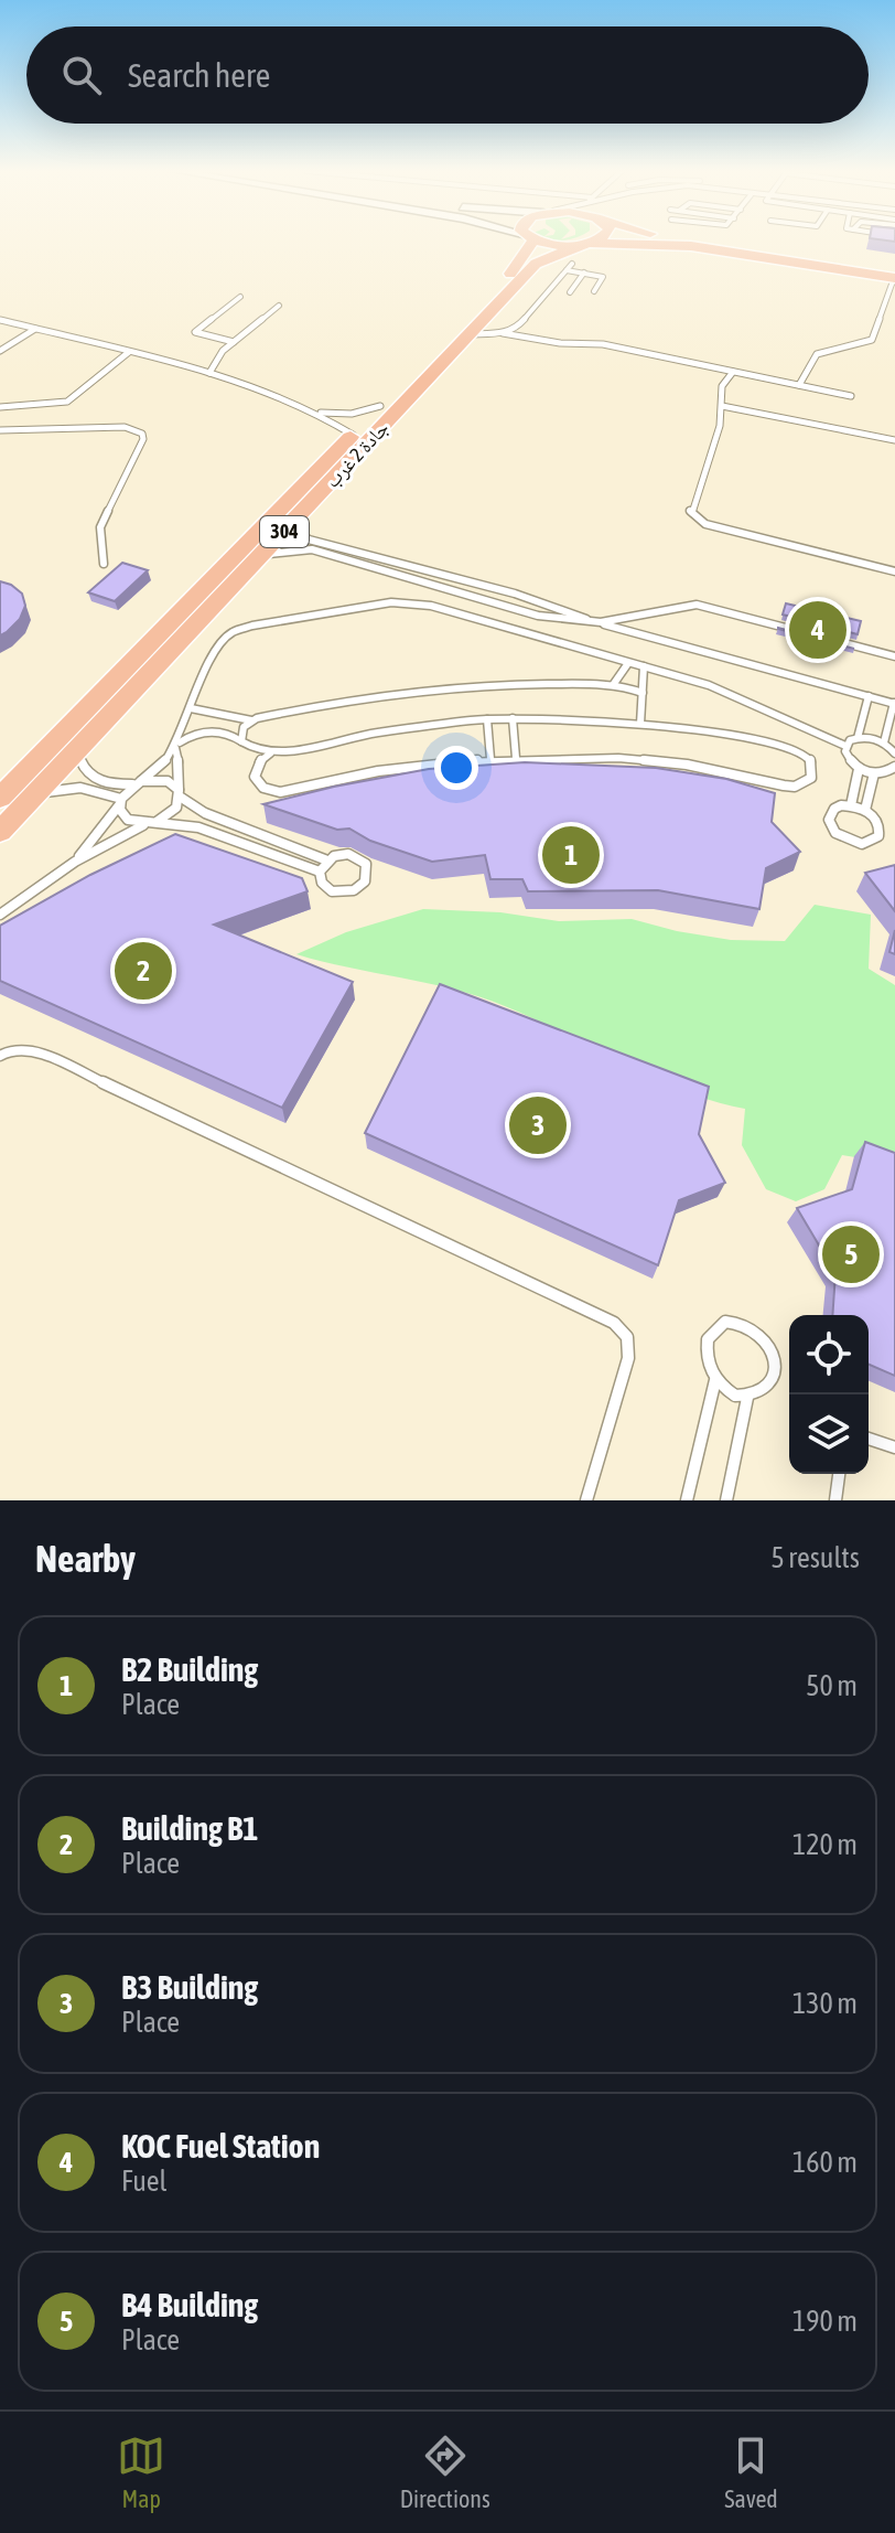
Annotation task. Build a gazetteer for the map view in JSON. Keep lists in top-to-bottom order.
{
  "streets": {
    "main road": ["جادة 2 غرب", "304"]
  },
  "page": {
    "search": "Search here",
    "pins": [
      "4",
      "1",
      "2",
      "3",
      "5"
    ],
    "heading": ["Nearby", "5 results"],
    "list": [
      {
        "mark": "1",
        "name": "B2 Building",
        "note": "Place",
        "value": "50 m"
      },
      {
        "mark": "2",
        "name": "Building B1",
        "note": "Place",
        "value": "120 m"
      },
      {
        "mark": "3",
        "name": "B3 Building",
        "note": "Place",
        "value": "130 m"
      },
      {
        "mark": "4",
        "name": "KOC Fuel Station",
        "note": "Fuel",
        "value": "160 m"
      },
      {
        "mark": "5",
        "name": "B4 Building",
        "note": "Place",
        "value": "190 m"
      }
    ],
    "nav": ["Map", "Directions", "Saved"]
  }
}
